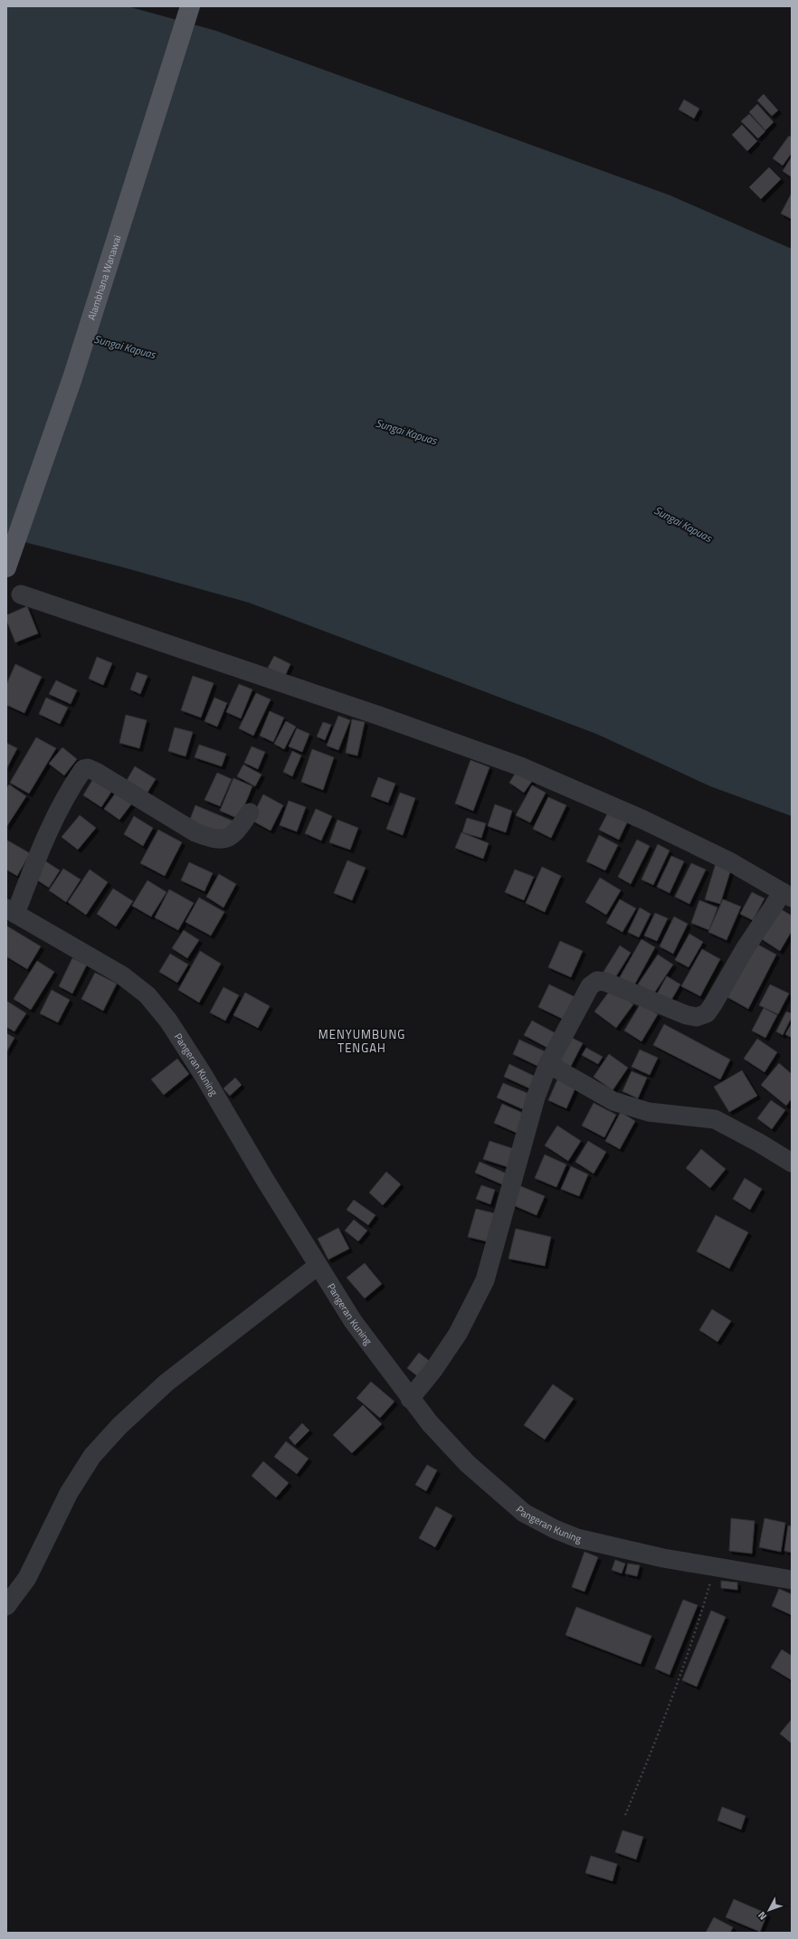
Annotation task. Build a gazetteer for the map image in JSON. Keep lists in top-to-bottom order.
{
  "streets": {
    "main road": ["Alambhana Wanawai"],
    "street": ["Pangeran Kuning"]
  },
  "districts": ["MENYUMBUNG TENGAH"],
  "water": ["Sungai Kapuas"],
  "north": "bottom left"
}
